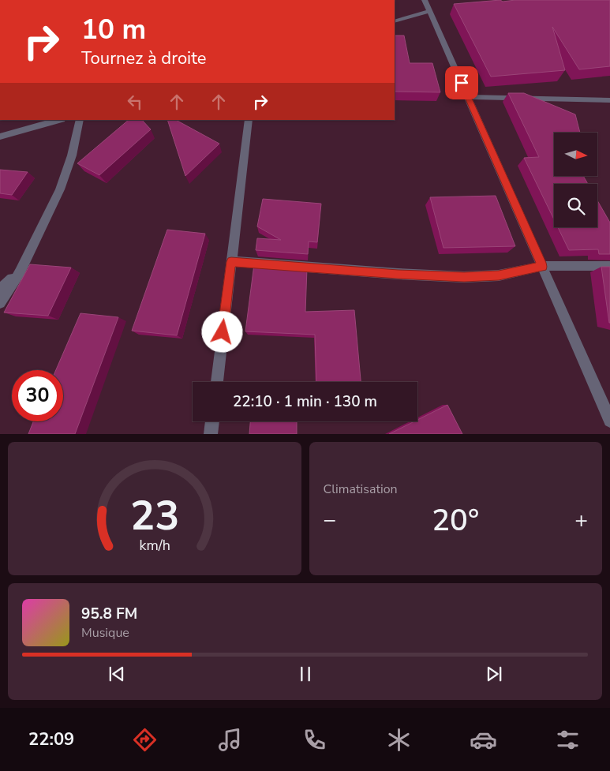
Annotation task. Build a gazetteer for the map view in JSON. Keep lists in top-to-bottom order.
{
  "north": "right",
  "page": {
    "turn": ["10 m", "Tournez à droite"],
    "limit": "30",
    "trip": "22:10 · 1 min · 130 m",
    "tile": "Climatisation",
    "heat": ["−", "20°", "+"],
    "song": ["95.8 FM", "Musique"],
    "tabs": "22:09",
    "gauge": ["23", "km/h"]
  }
}
